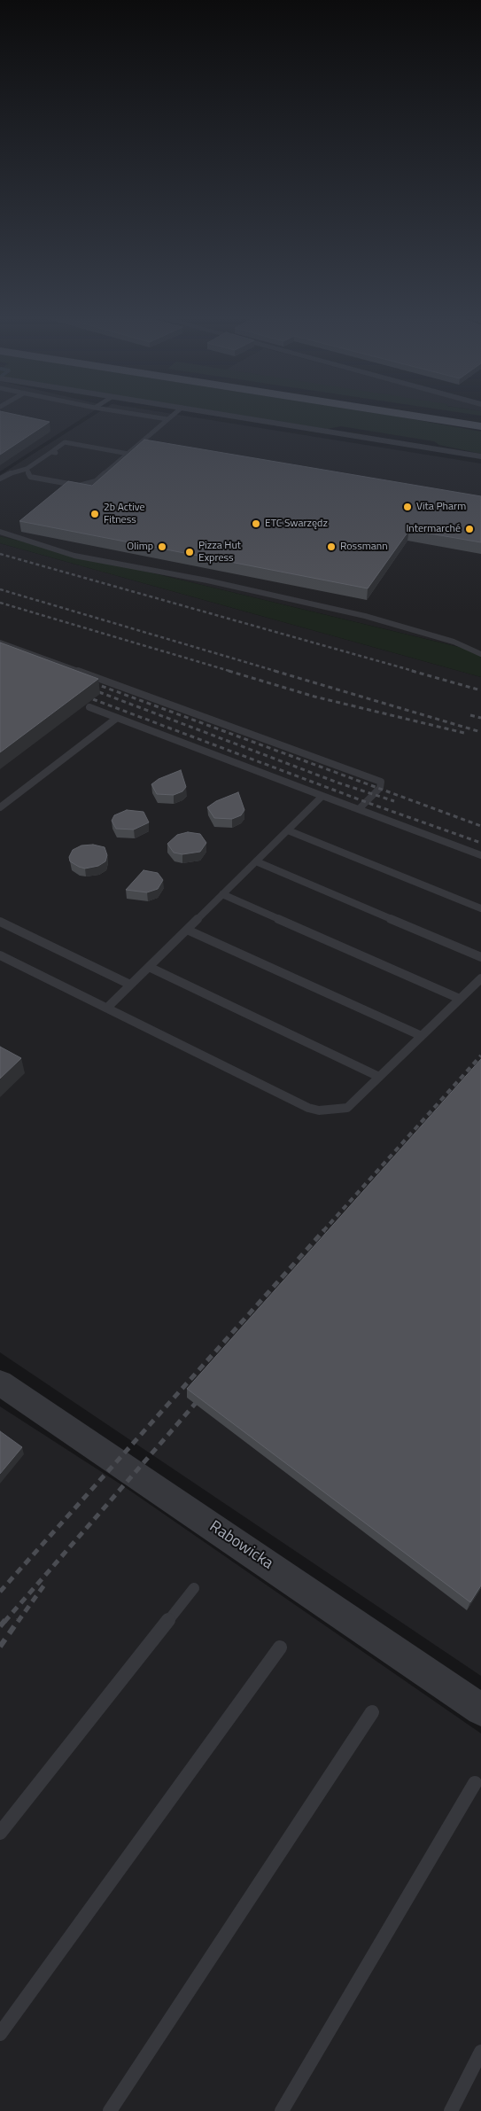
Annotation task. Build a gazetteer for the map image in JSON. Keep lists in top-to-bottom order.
{
  "streets": {
    "street": ["Rabowicka"]
  },
  "places": [
    "Vita Pharm",
    "2b Active Fitness",
    "ETC Swarzędz",
    "Intermarché",
    "Olimp",
    "Rossmann",
    "Pizza Hut Express"
  ]
}
